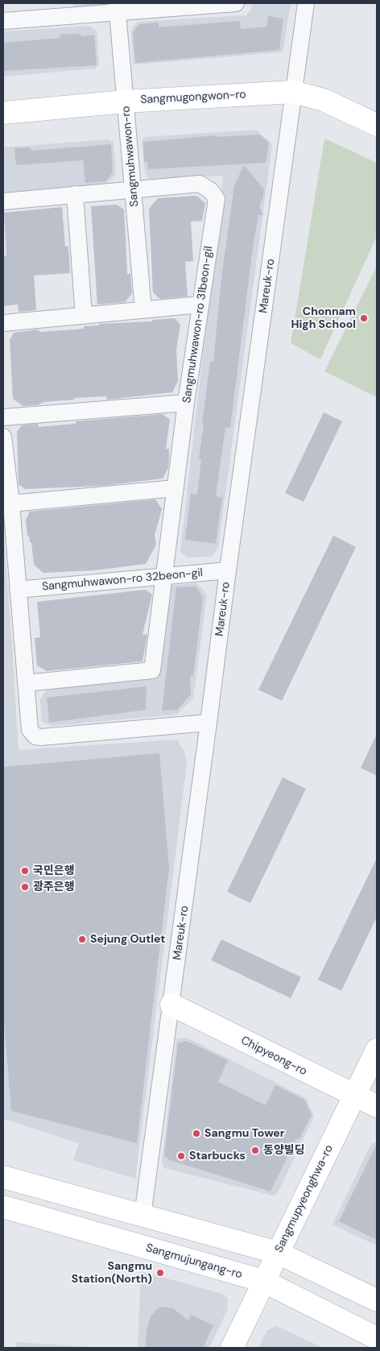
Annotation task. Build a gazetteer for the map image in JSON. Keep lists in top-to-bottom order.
{
  "streets": {
    "street": [
      "Sangmugongwon-ro",
      "Sangmuhwawon-ro",
      "Mareuk-ro",
      "Sangmuhwawon-ro 31beon-gil",
      "Sangmuhwawon-ro 32beon-gil",
      "Chipyeong-ro",
      "Sangmupyeonghwa-ro",
      "Sangmujungang-ro"
    ]
  },
  "crossings": [
    ["Sangmugongwon-ro", "Sangmuhwawon-ro"],
    ["Sangmugongwon-ro", "Mareuk-ro"],
    ["Sangmuhwawon-ro", "Sangmuhwawon-ro 31beon-gil"],
    ["Mareuk-ro", "Sangmuhwawon-ro 32beon-gil"],
    ["Mareuk-ro", "Chipyeong-ro"],
    ["Sangmuhwawon-ro 31beon-gil", "Sangmuhwawon-ro 32beon-gil"],
    ["Chipyeong-ro", "Sangmupyeonghwa-ro"],
    ["Sangmupyeonghwa-ro", "Sangmujungang-ro"]
  ],
  "places": [
    "Chonnam High School",
    "국민은행",
    "광주은행",
    "Sejung Outlet",
    "Sangmu Tower",
    "동양빌딩",
    "Starbucks",
    "Sangmu Station(North)"
  ]
}
